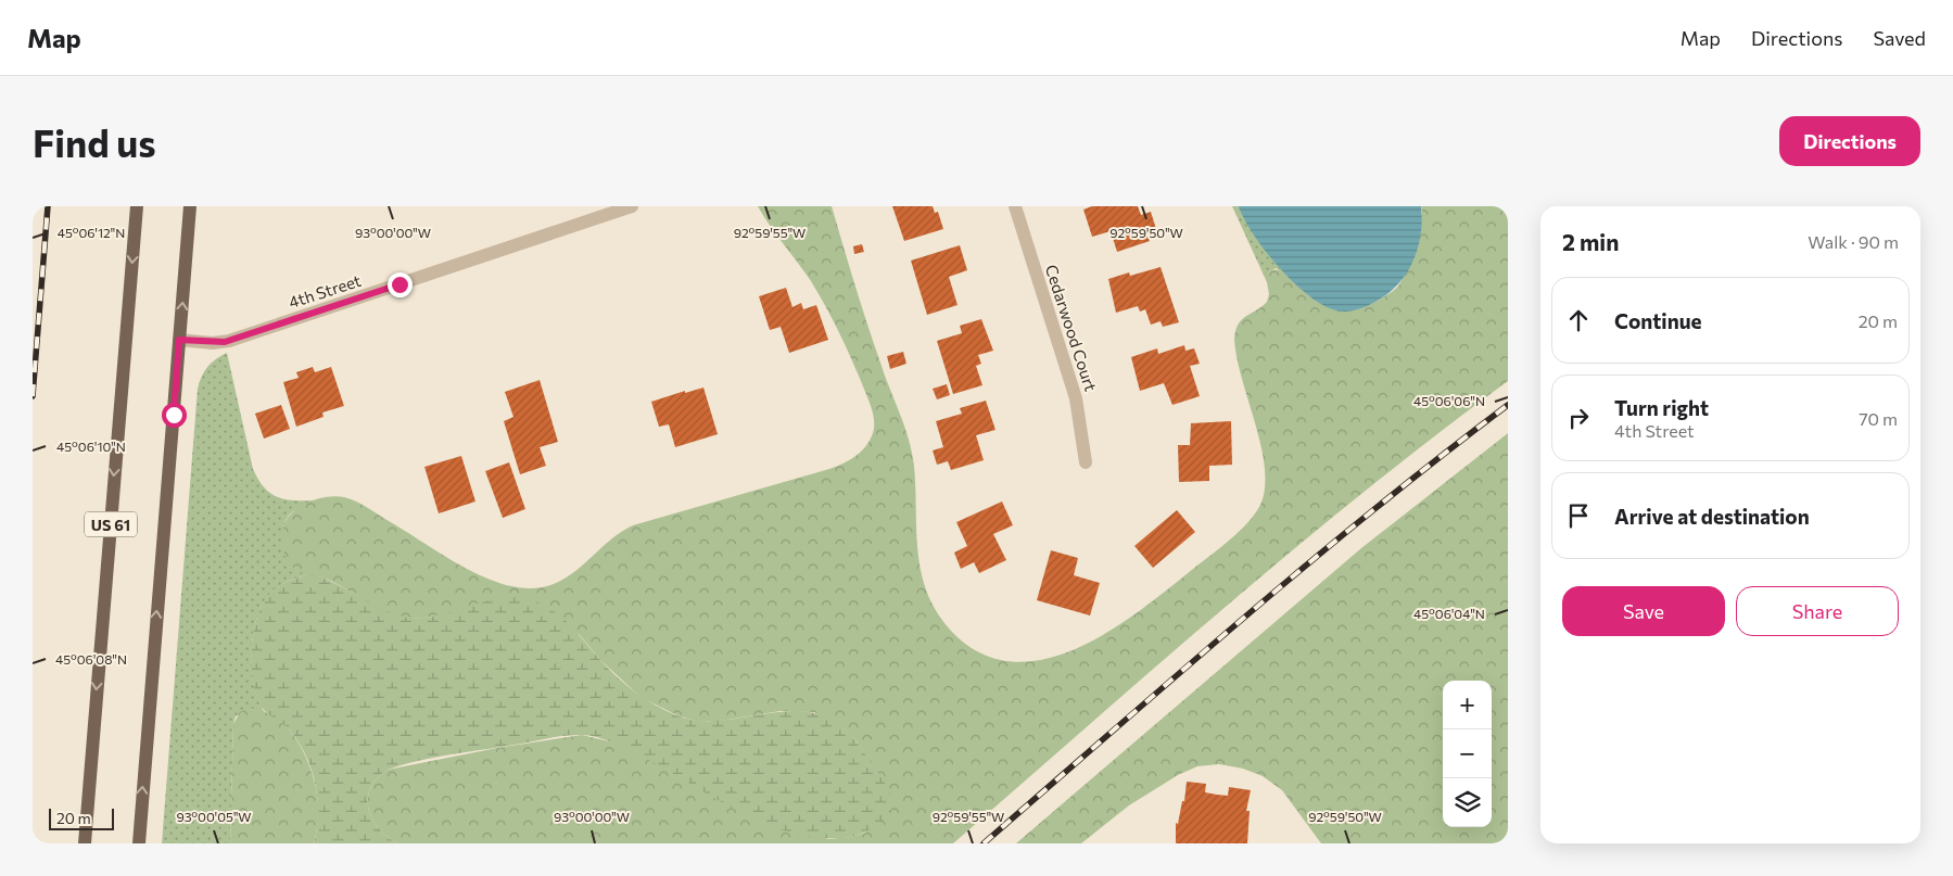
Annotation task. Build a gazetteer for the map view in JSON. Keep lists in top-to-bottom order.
{
  "streets": {
    "main road": ["US 61"],
    "street": ["4th Street", "Cedarwood Court"]
  },
  "scale_bar": "20 m",
  "page": {
    "header": "Map",
    "nav": ["Map", "Directions", "Saved"],
    "buttons": [
      "Directions",
      ["Save", "Share"]
    ],
    "title": "Find us",
    "heading": ["2 min", "Walk · 90 m"],
    "list": [
      ["Continue", "20 m"],
      ["Turn right", "4th Street", "70 m"],
      "Arrive at destination"
    ],
    "map_buttons": ["+", "−"],
    "scale": "20 m"
  },
  "coordinates": [
    "93°00'00\"W",
    "92°59'55\"W",
    "92°59'50\"W",
    "45°06'12\"N",
    "45°06'06\"N",
    "45°06'10\"N",
    "45°06'04\"N",
    "45°06'08\"N",
    "93°00'05\"W"
  ]
}
